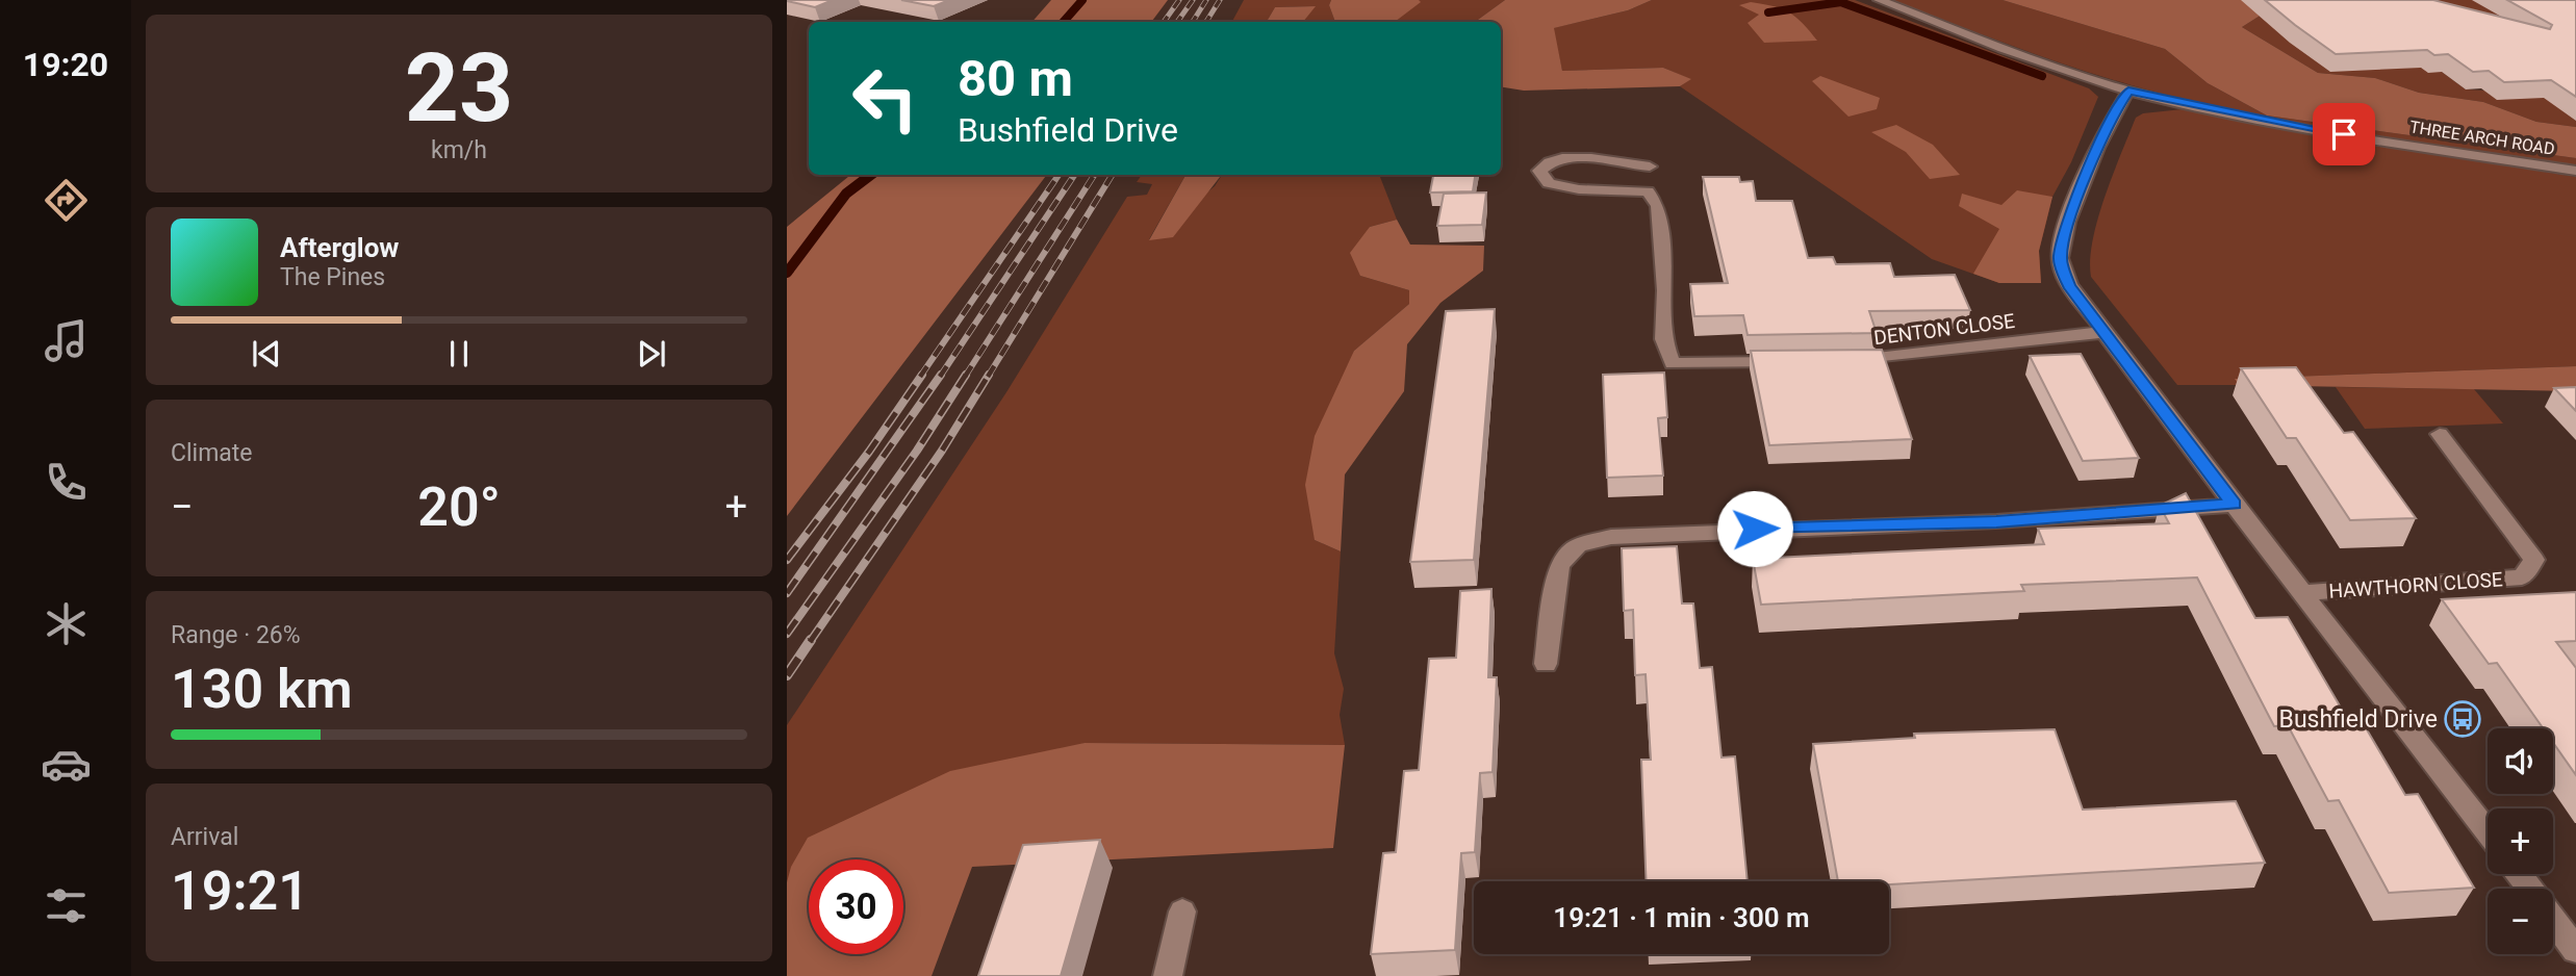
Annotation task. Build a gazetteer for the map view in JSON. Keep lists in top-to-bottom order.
{
  "streets": {
    "street": ["THREE ARCH ROAD", "DENTON CLOSE", "HAWTHORN CLOSE"]
  },
  "places": {
    "bus stop": ["Bushfield Drive"]
  },
  "page": {
    "tabs": "19:20",
    "tile": [
      ["23", "km/h"],
      "Climate",
      ["Range · 26%", "130 km"],
      ["Arrival", "19:21"]
    ],
    "turn": ["80 m", "Bushfield Drive"],
    "song": ["Afterglow", "The Pines"],
    "heat": ["−", "20°", "+"],
    "map_buttons": ["+", "−"],
    "limit": "30",
    "trip": "19:21 · 1 min · 300 m"
  }
}
